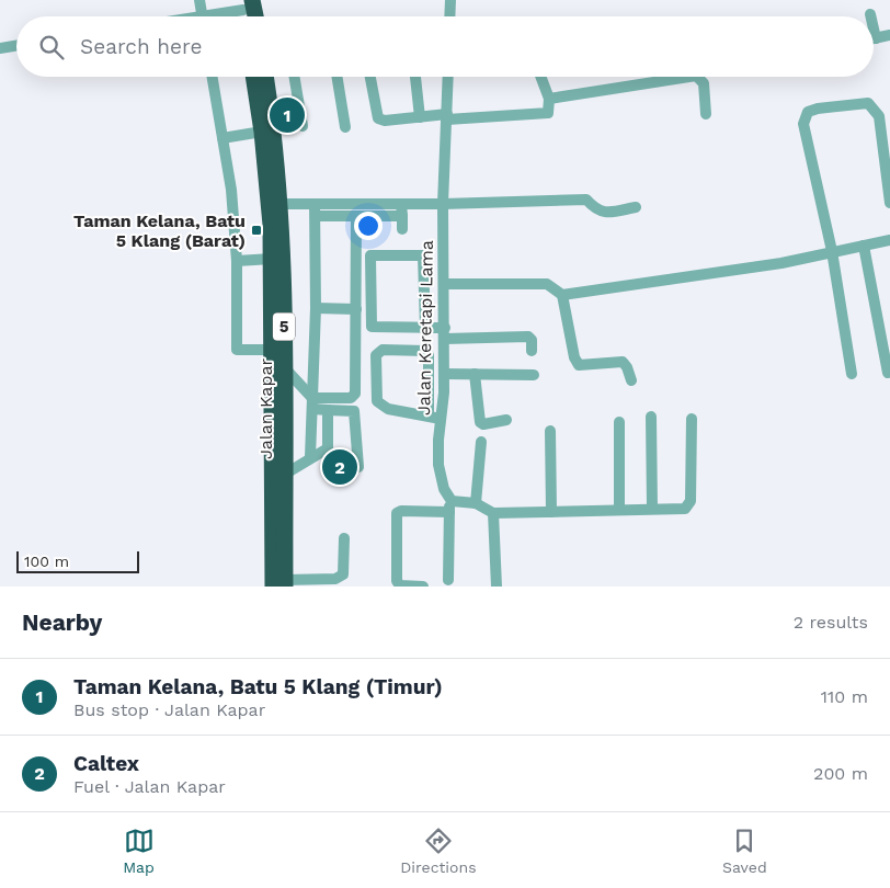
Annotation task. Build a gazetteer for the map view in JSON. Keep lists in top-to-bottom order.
{
  "streets": {
    "highway": ["5", "Jalan Kapar"],
    "street": ["Jalan Keretapi Lama"]
  },
  "places": {
    "transit": ["Taman Kelana, Batu 5 Klang (Barat)"]
  },
  "scale_bar": "100 m",
  "page": {
    "search": "Search here",
    "pins": ["1", "2"],
    "scale": "100 m",
    "heading": ["Nearby", "2 results"],
    "list": [
      {
        "mark": "1",
        "name": "Taman Kelana, Batu 5 Klang (Timur)",
        "note": "Bus stop · Jalan Kapar",
        "value": "110 m"
      },
      {
        "mark": "2",
        "name": "Caltex",
        "note": "Fuel · Jalan Kapar",
        "value": "200 m"
      }
    ],
    "nav": ["Map", "Directions", "Saved"]
  }
}
